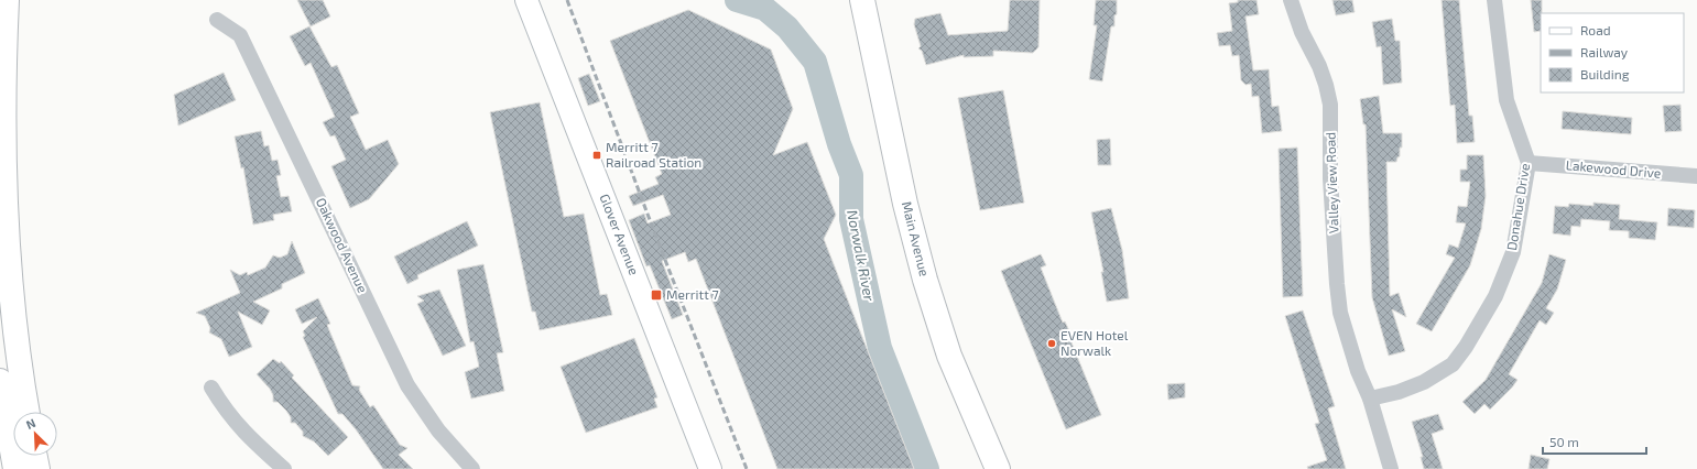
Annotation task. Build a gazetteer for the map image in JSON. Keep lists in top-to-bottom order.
{
  "streets": {
    "main road": ["Main Avenue"],
    "street": [
      "Lakewood Drive",
      "Valley View Road",
      "Donahue Drive",
      "Glover Avenue",
      "Oakwood Avenue"
    ]
  },
  "crossings": [
    ["Lakewood Drive", "Donahue Drive"],
    ["Valley View Road", "Donahue Drive"]
  ],
  "water": ["Norwalk River"],
  "places": {
    "transit": ["Merritt 7 Railroad Station", "Merritt 7"],
    "other": ["EVEN Hotel Norwalk"]
  },
  "legend": ["Road", "Railway", "Building"],
  "scale_bar": "50 m",
  "north": "top left"
}
